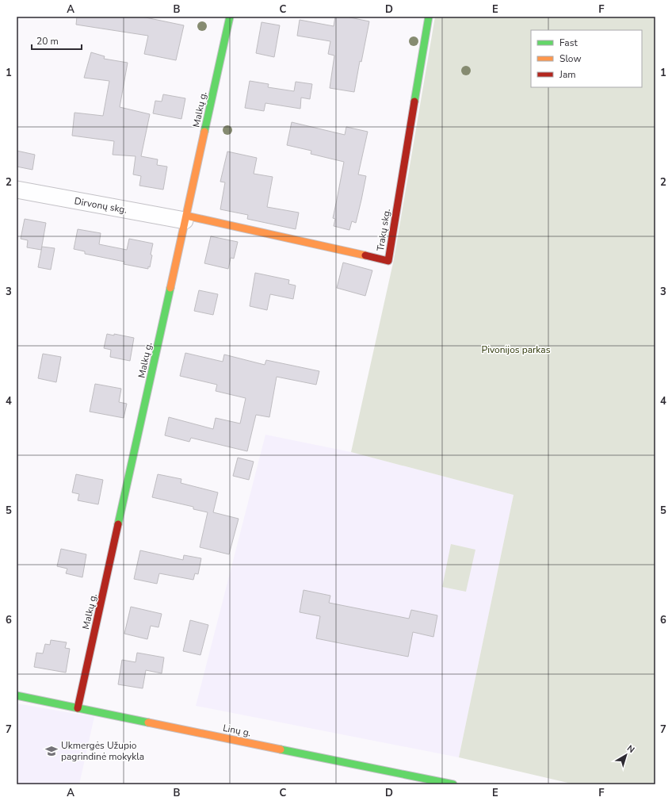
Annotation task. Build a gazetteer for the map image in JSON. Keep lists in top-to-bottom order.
{
  "streets": {
    "street": [
      "Malkų g.",
      "Dirvonų skg.",
      "Trakų skg.",
      "Linų g."
    ]
  },
  "crossings": [
    ["Malkų g.", "Dirvonų skg."],
    ["Malkų g.", "Trakų skg."],
    ["Malkų g.", "Linų g."],
    ["Dirvonų skg.", "Trakų skg."]
  ],
  "parks": ["Pivonijos parkas"],
  "places": {
    "school or university": ["Ukmergės Užupio pagrindinė mokykla"]
  },
  "legend": ["Fast", "Slow", "Jam"],
  "scale_bar": "20 m",
  "north": "top right",
  "grid": {
    "columns": [
      "A",
      "B",
      "C",
      "D",
      "E",
      "F"
    ],
    "rows": [
      "1",
      "2",
      "3",
      "4",
      "5",
      "6",
      "7"
    ]
  }
}
